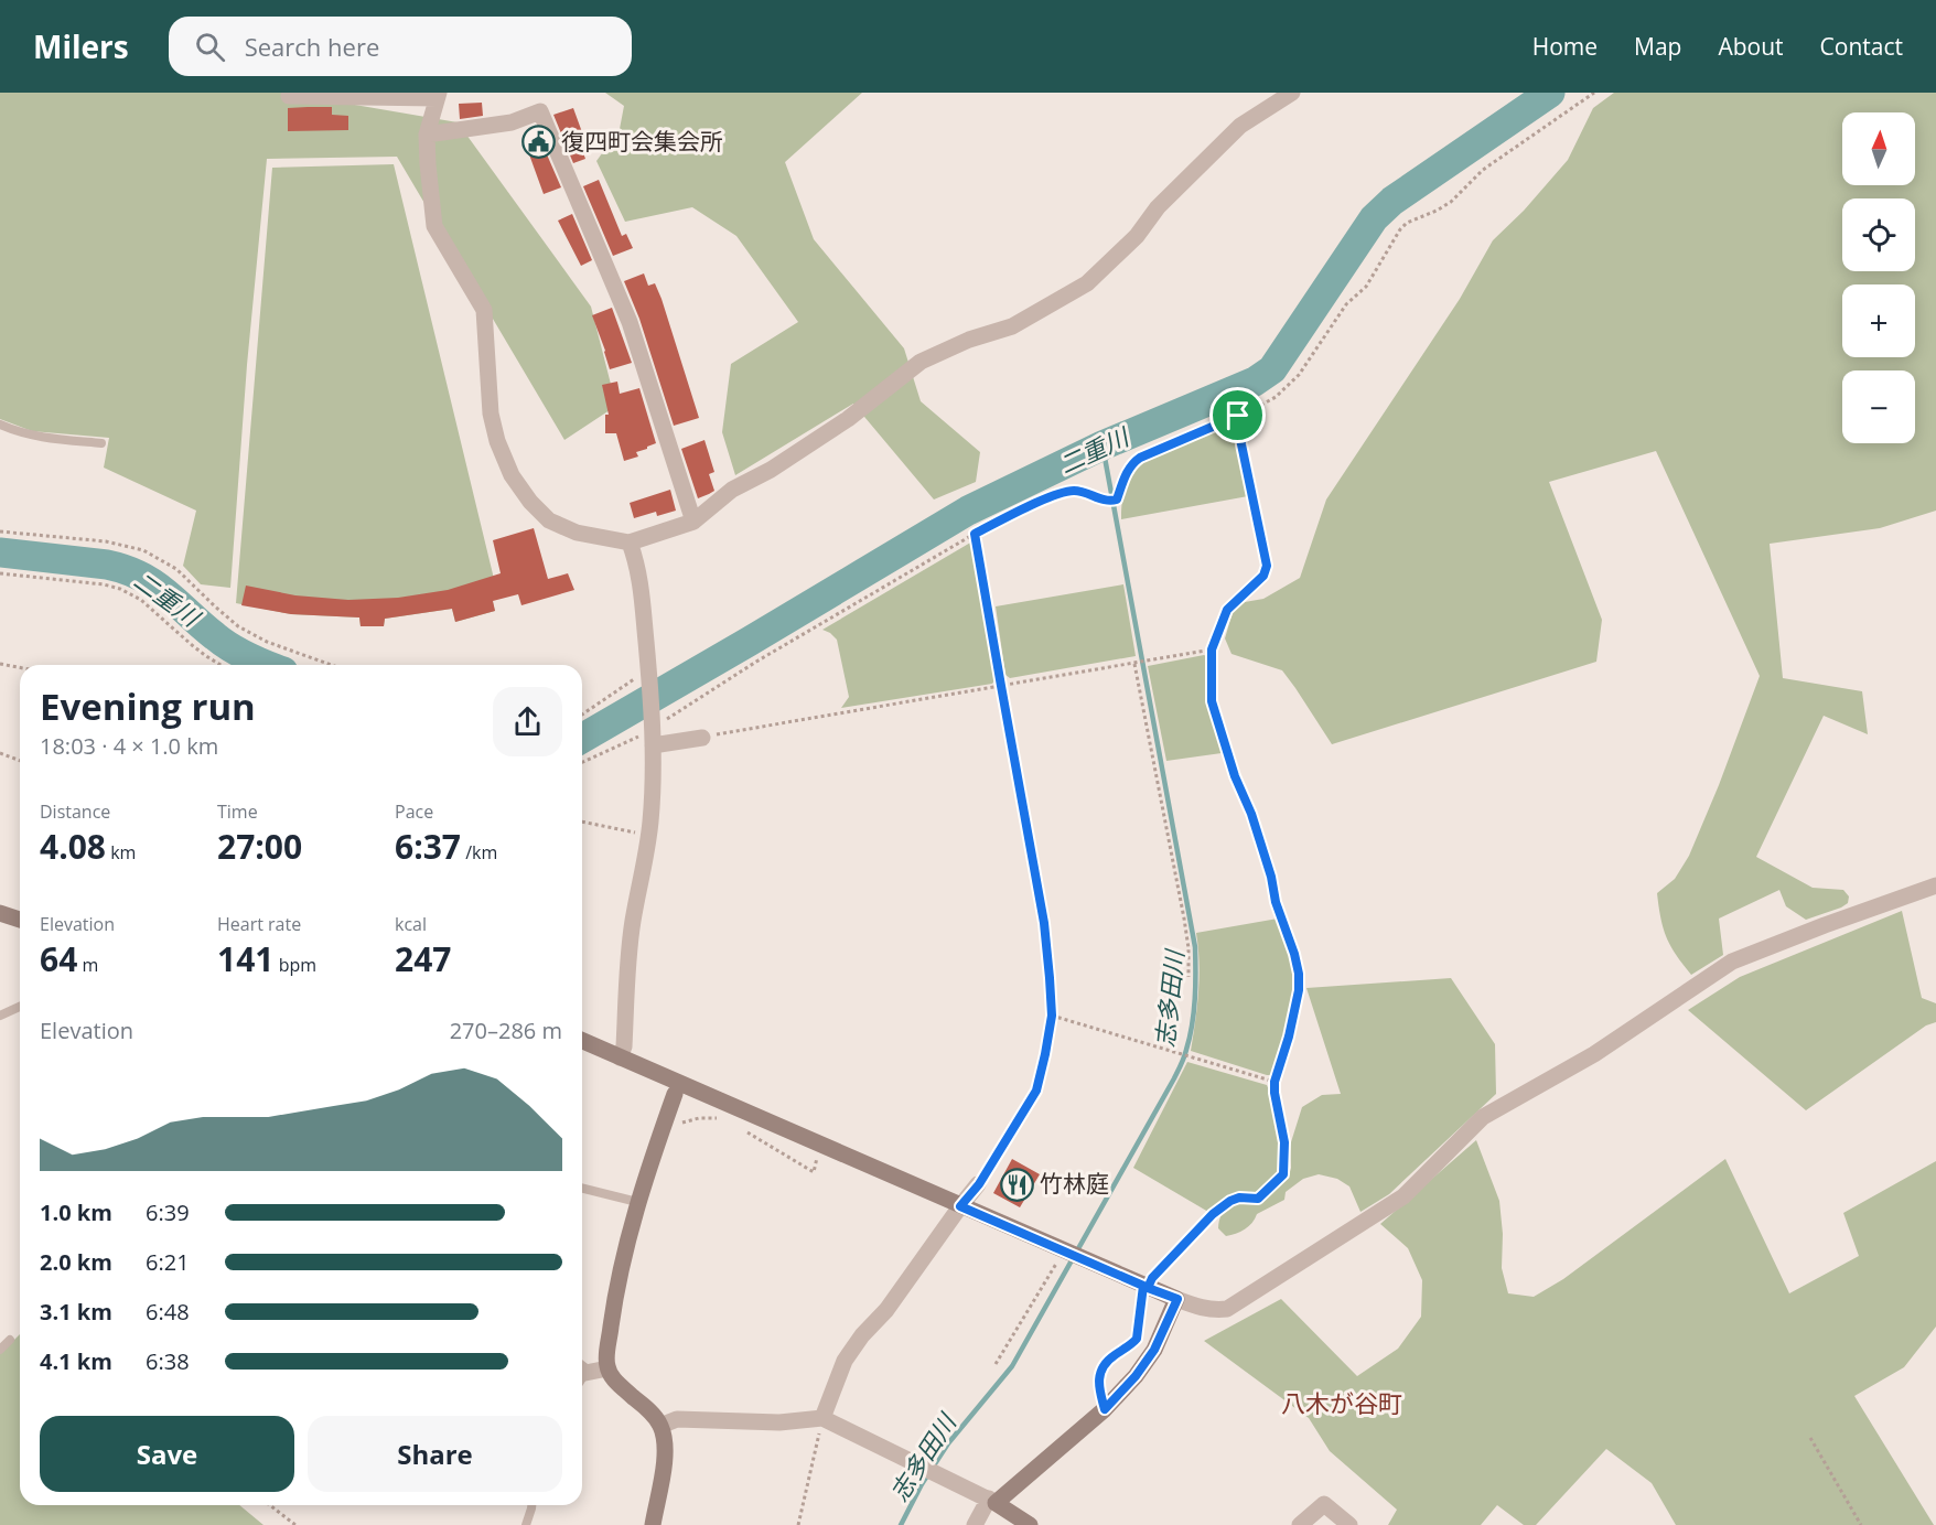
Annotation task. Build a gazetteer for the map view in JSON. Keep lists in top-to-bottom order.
{
  "districts": ["八木が谷町"],
  "water": ["二重川", "志多田川"],
  "places": {
    "public building": ["復四町会集会所"],
    "restaurant": ["竹林庭"]
  },
  "north": "top",
  "page": {
    "header": "Milers",
    "search": "Search here",
    "nav": [
      "Home",
      "Map",
      "About",
      "Contact"
    ],
    "map_buttons": ["+", "−"],
    "heading": ["Evening run", "18:03 · 4 × 1.0 km"],
    "stats": [
      ["Distance", "4.08 km"],
      ["Time", "27:00"],
      ["Pace", "6:37 /km"],
      ["Elevation", "64 m"],
      ["Heart rate", "141 bpm"],
      ["kcal", "247"]
    ],
    "chart": ["Elevation", "270–286 m"],
    "list": [
      {
        "name": "1.0 km",
        "note": "6:39"
      },
      {
        "name": "2.0 km",
        "note": "6:21"
      },
      {
        "name": "3.1 km",
        "note": "6:48"
      },
      {
        "name": "4.1 km",
        "note": "6:38"
      }
    ],
    "buttons": ["Save", "Share"]
  }
}
